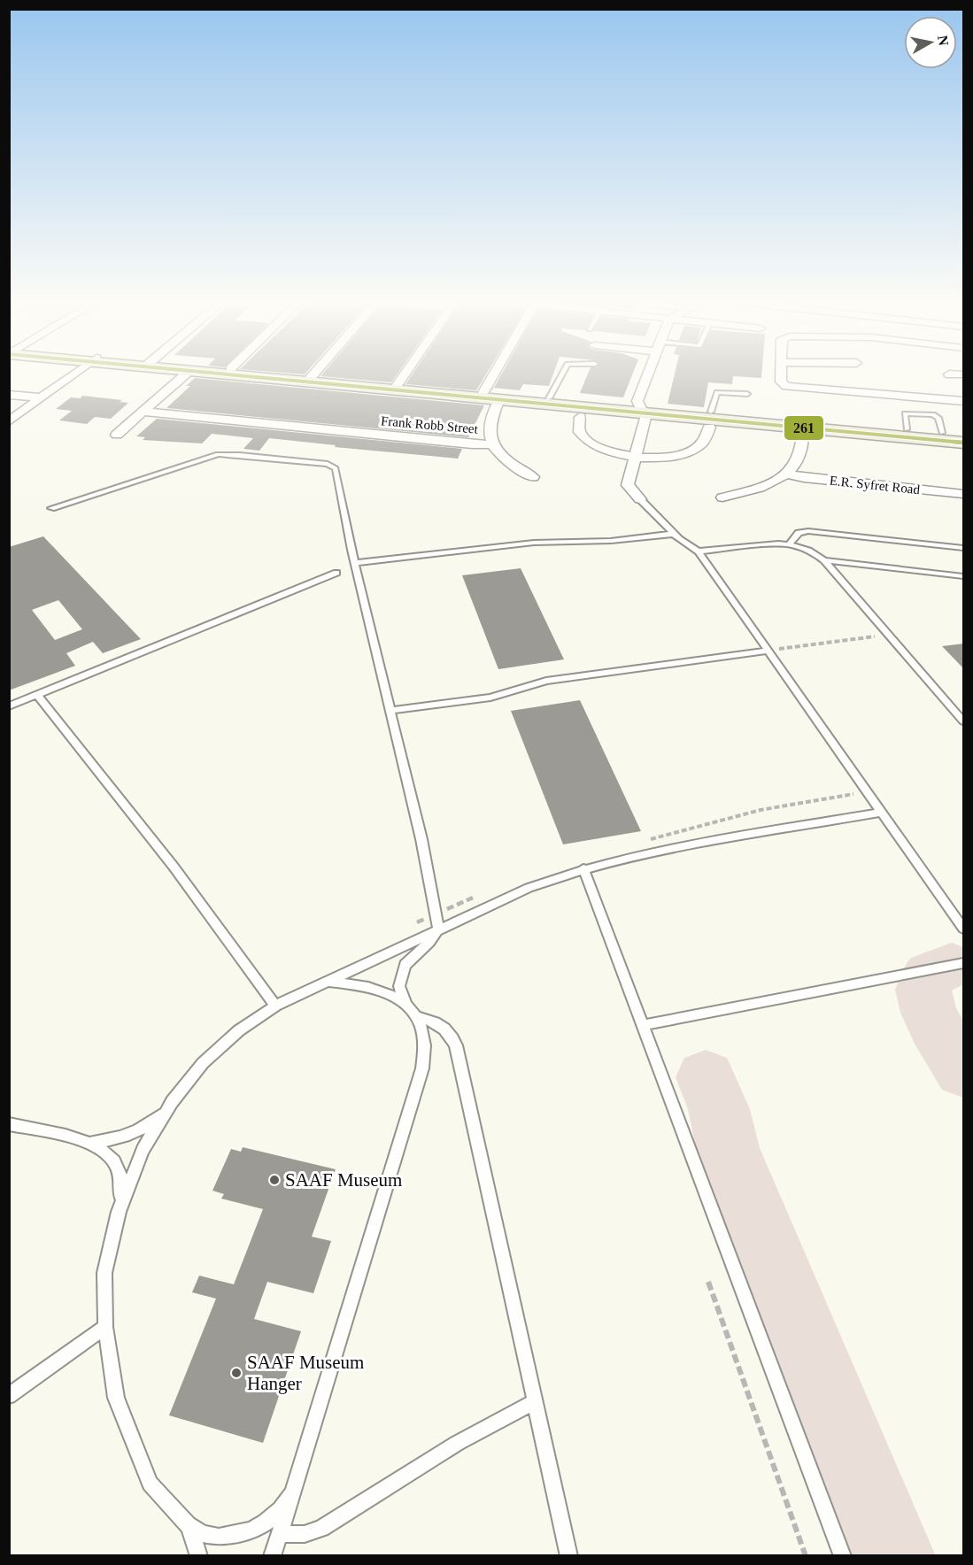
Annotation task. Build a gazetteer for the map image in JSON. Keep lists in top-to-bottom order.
{
  "streets": {
    "street": ["Frank Robb Street", "E.R. Syfret Road"]
  },
  "places": ["SAAF Museum", "SAAF Museum Hanger"],
  "lines": ["transit line 261"],
  "north": "right"
}
